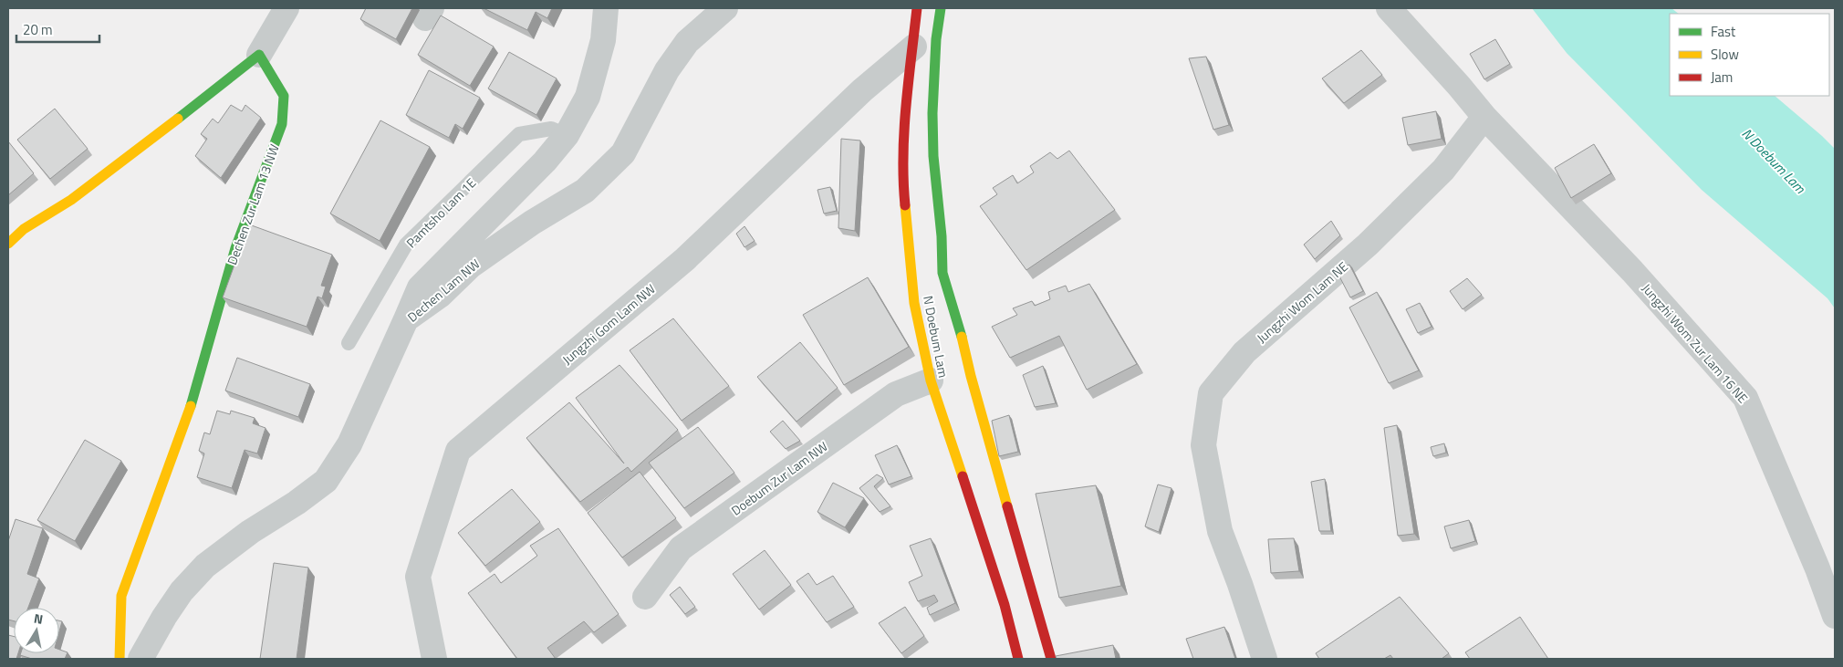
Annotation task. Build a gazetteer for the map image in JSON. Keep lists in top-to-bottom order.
{
  "streets": {
    "main road": ["Dechen Zur Lam 13 NW", "N Doebum Lam"],
    "street": [
      "Dechen Lam NW",
      "Jungzhi Wom Lam NE",
      "Jungzhi Gom Lam NW",
      "Jungzhi Wom Zur Lam 16 NE",
      "Doebum Zur Lam NW"
    ],
    "lane": ["Pamtsho Lam 1E"]
  },
  "crossings": [
    ["Jungzhi Wom Lam NE", "Jungzhi Wom Zur Lam 16 NE"],
    ["Jungzhi Gom Lam NW", "N Doebum Lam"],
    ["N Doebum Lam", "Doebum Zur Lam NW"]
  ],
  "water": ["N Doebum Lam"],
  "legend": ["Fast", "Slow", "Jam"],
  "scale_bar": "20 m",
  "north": "top"
}
